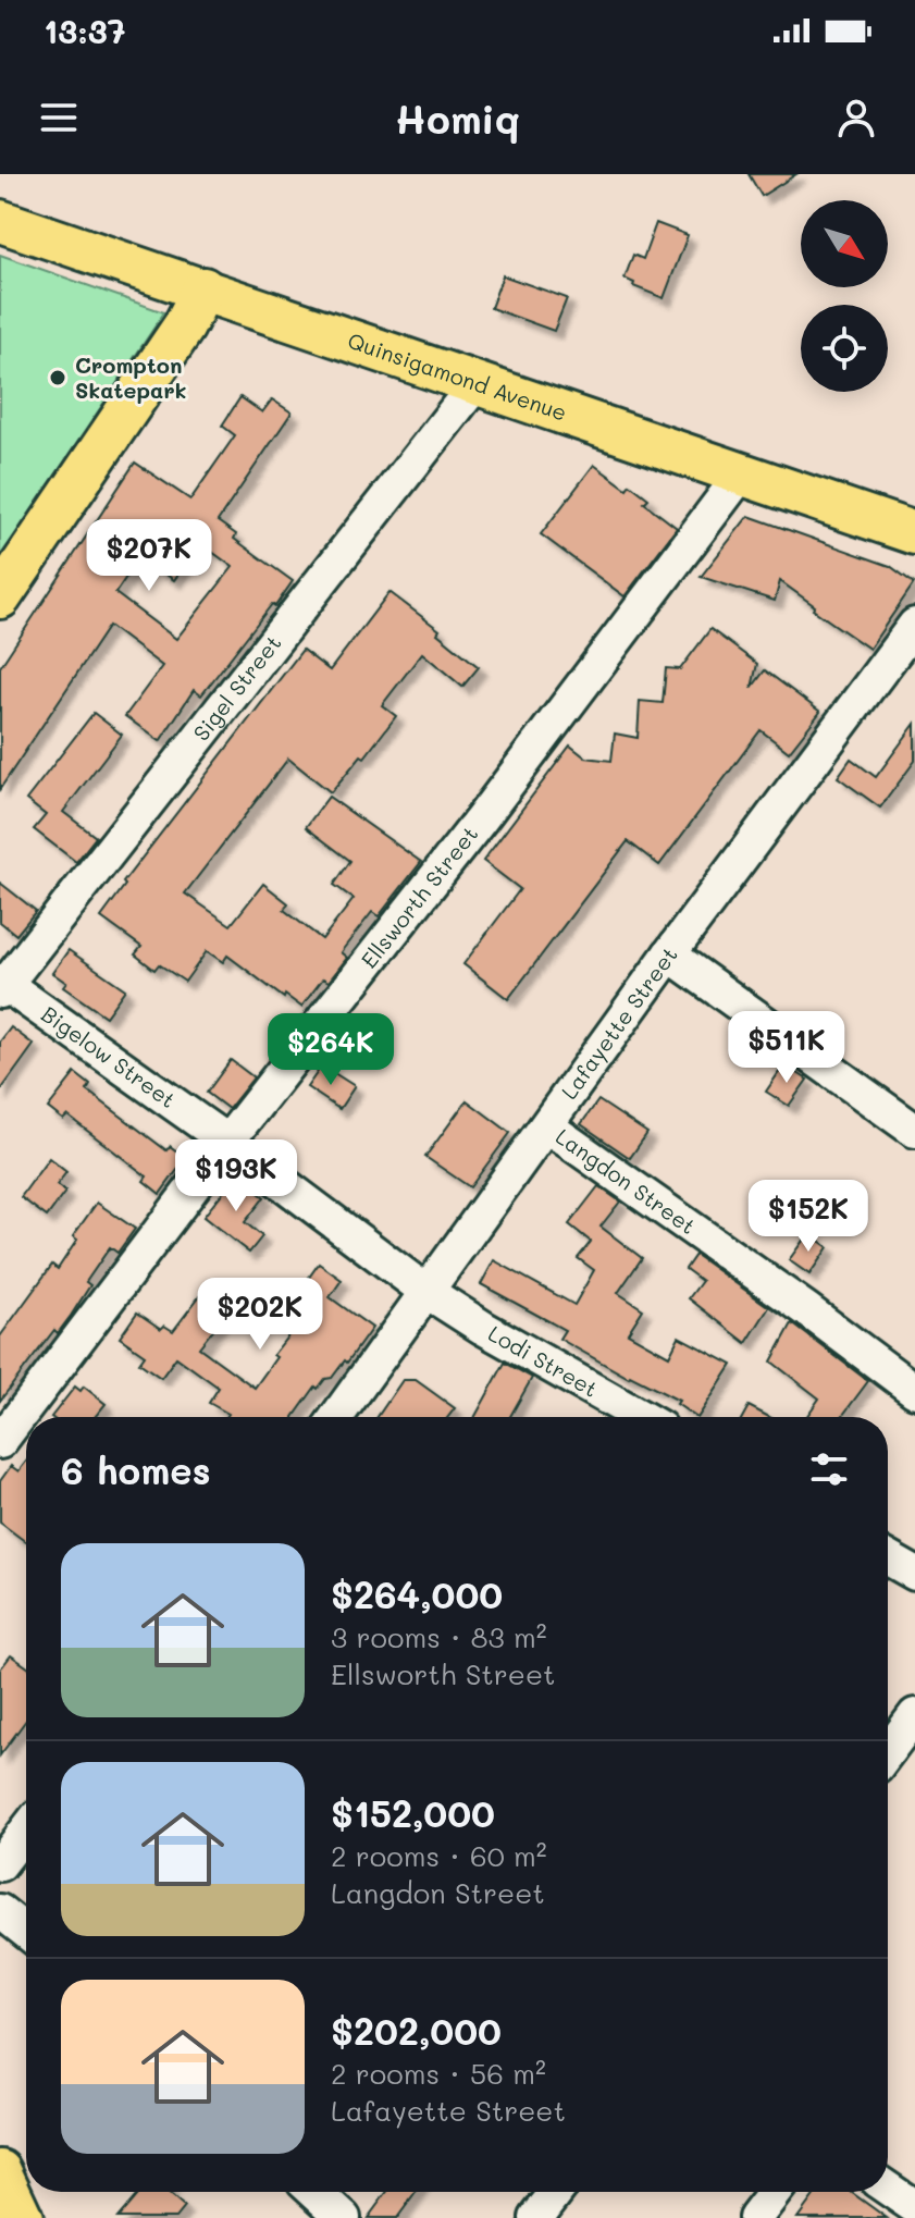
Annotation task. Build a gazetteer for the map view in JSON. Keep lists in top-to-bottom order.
{
  "streets": {
    "main road": ["Quinsigamond Avenue"],
    "street": [
      "Sigel Street",
      "Ellsworth Street",
      "Lafayette Street",
      "Bigelow Street",
      "Langdon Street",
      "Lodi Street"
    ]
  },
  "crossings": [
    ["Quinsigamond Avenue", "Sigel Street"],
    ["Quinsigamond Avenue", "Ellsworth Street"],
    ["Sigel Street", "Bigelow Street"],
    ["Ellsworth Street", "Bigelow Street"],
    ["Lafayette Street", "Bigelow Street"],
    ["Lafayette Street", "Langdon Street"],
    ["Lafayette Street", "Lodi Street"],
    ["Bigelow Street", "Lodi Street"]
  ],
  "places": ["Crompton Skatepark"],
  "north": "bottom right",
  "page": {
    "status": "13:37",
    "header": "Homiq",
    "price": [
      "$207K",
      "$511K",
      "$264K",
      "$193K",
      "$152K",
      "$202K"
    ],
    "heading": "6 homes",
    "list": [
      {
        "name": "$264,000",
        "note": "3 rooms · 83 m² · Ellsworth Street"
      },
      {
        "name": "$152,000",
        "note": "2 rooms · 60 m² · Langdon Street"
      },
      {
        "name": "$202,000",
        "note": "2 rooms · 56 m² · Lafayette Street"
      }
    ]
  }
}
